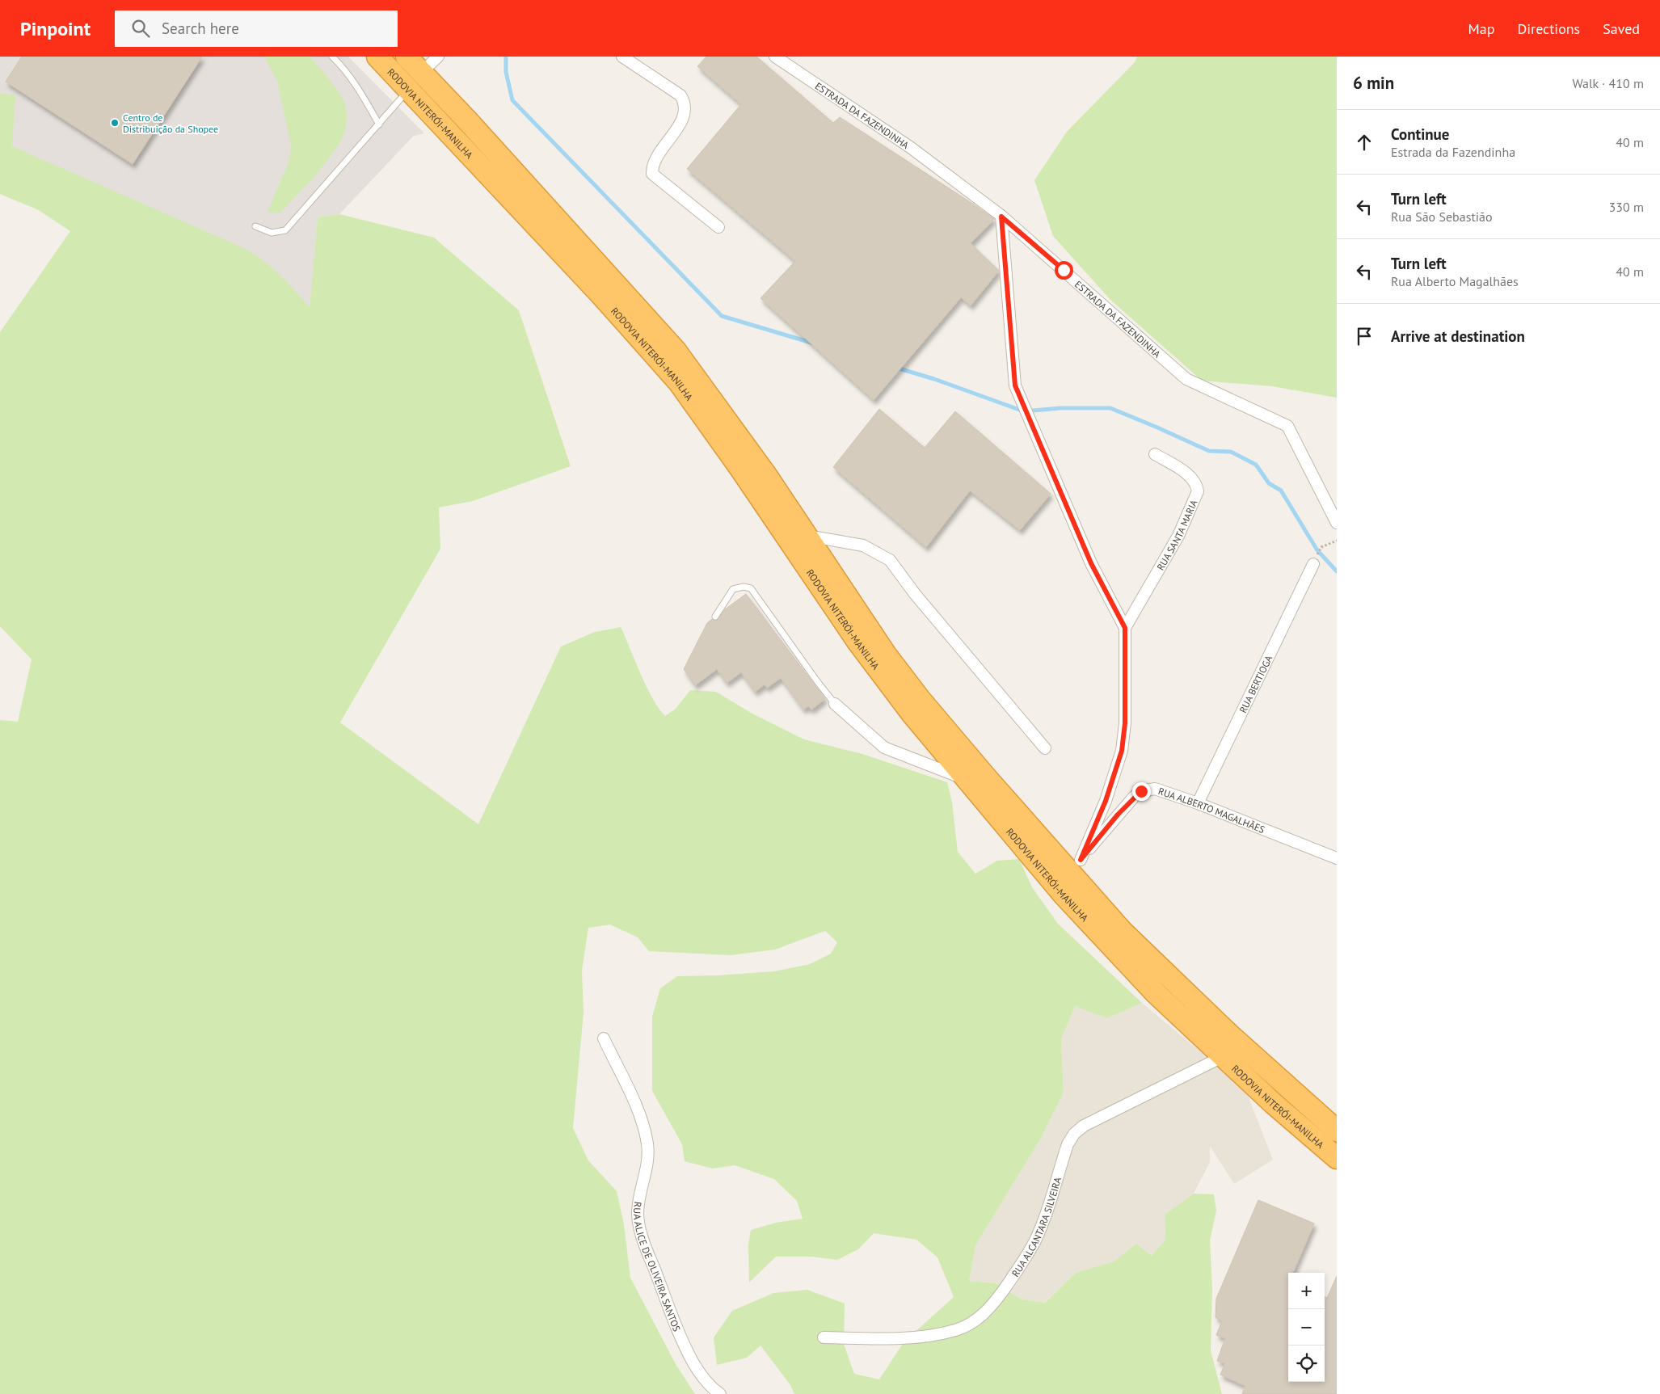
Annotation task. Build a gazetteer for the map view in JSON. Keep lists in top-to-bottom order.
{
  "streets": {
    "highway": ["RODOVIA NITERÓI-MANILHA"],
    "street": [
      "ESTRADA DA FAZENDINHA",
      "RUA SANTA MARIA",
      "RUA BERTIOGA",
      "RUA ALBERTO MAGALHÃES",
      "RUA ALCANTARA SILVEIRA",
      "RUA ALICE DE OLIVEIRA SANTOS"
    ]
  },
  "crossings": [
    ["RODOVIA NITERÓI-MANILHA", "RUA ALBERTO MAGALHÃES"],
    ["RODOVIA NITERÓI-MANILHA", "RUA ALCANTARA SILVEIRA"],
    ["RUA BERTIOGA", "RUA ALBERTO MAGALHÃES"]
  ],
  "places": ["Centro de Distribuição da Shopee"],
  "page": {
    "header": "Pinpoint",
    "search": "Search here",
    "nav": ["Map", "Directions", "Saved"],
    "heading": ["6 min", "Walk · 410 m"],
    "list": [
      ["Continue", "Estrada da Fazendinha", "40 m"],
      ["Turn left", "Rua São Sebastião", "330 m"],
      ["Turn left", "Rua Alberto Magalhães", "40 m"],
      "Arrive at destination"
    ],
    "map_buttons": ["+", "−"]
  }
}
